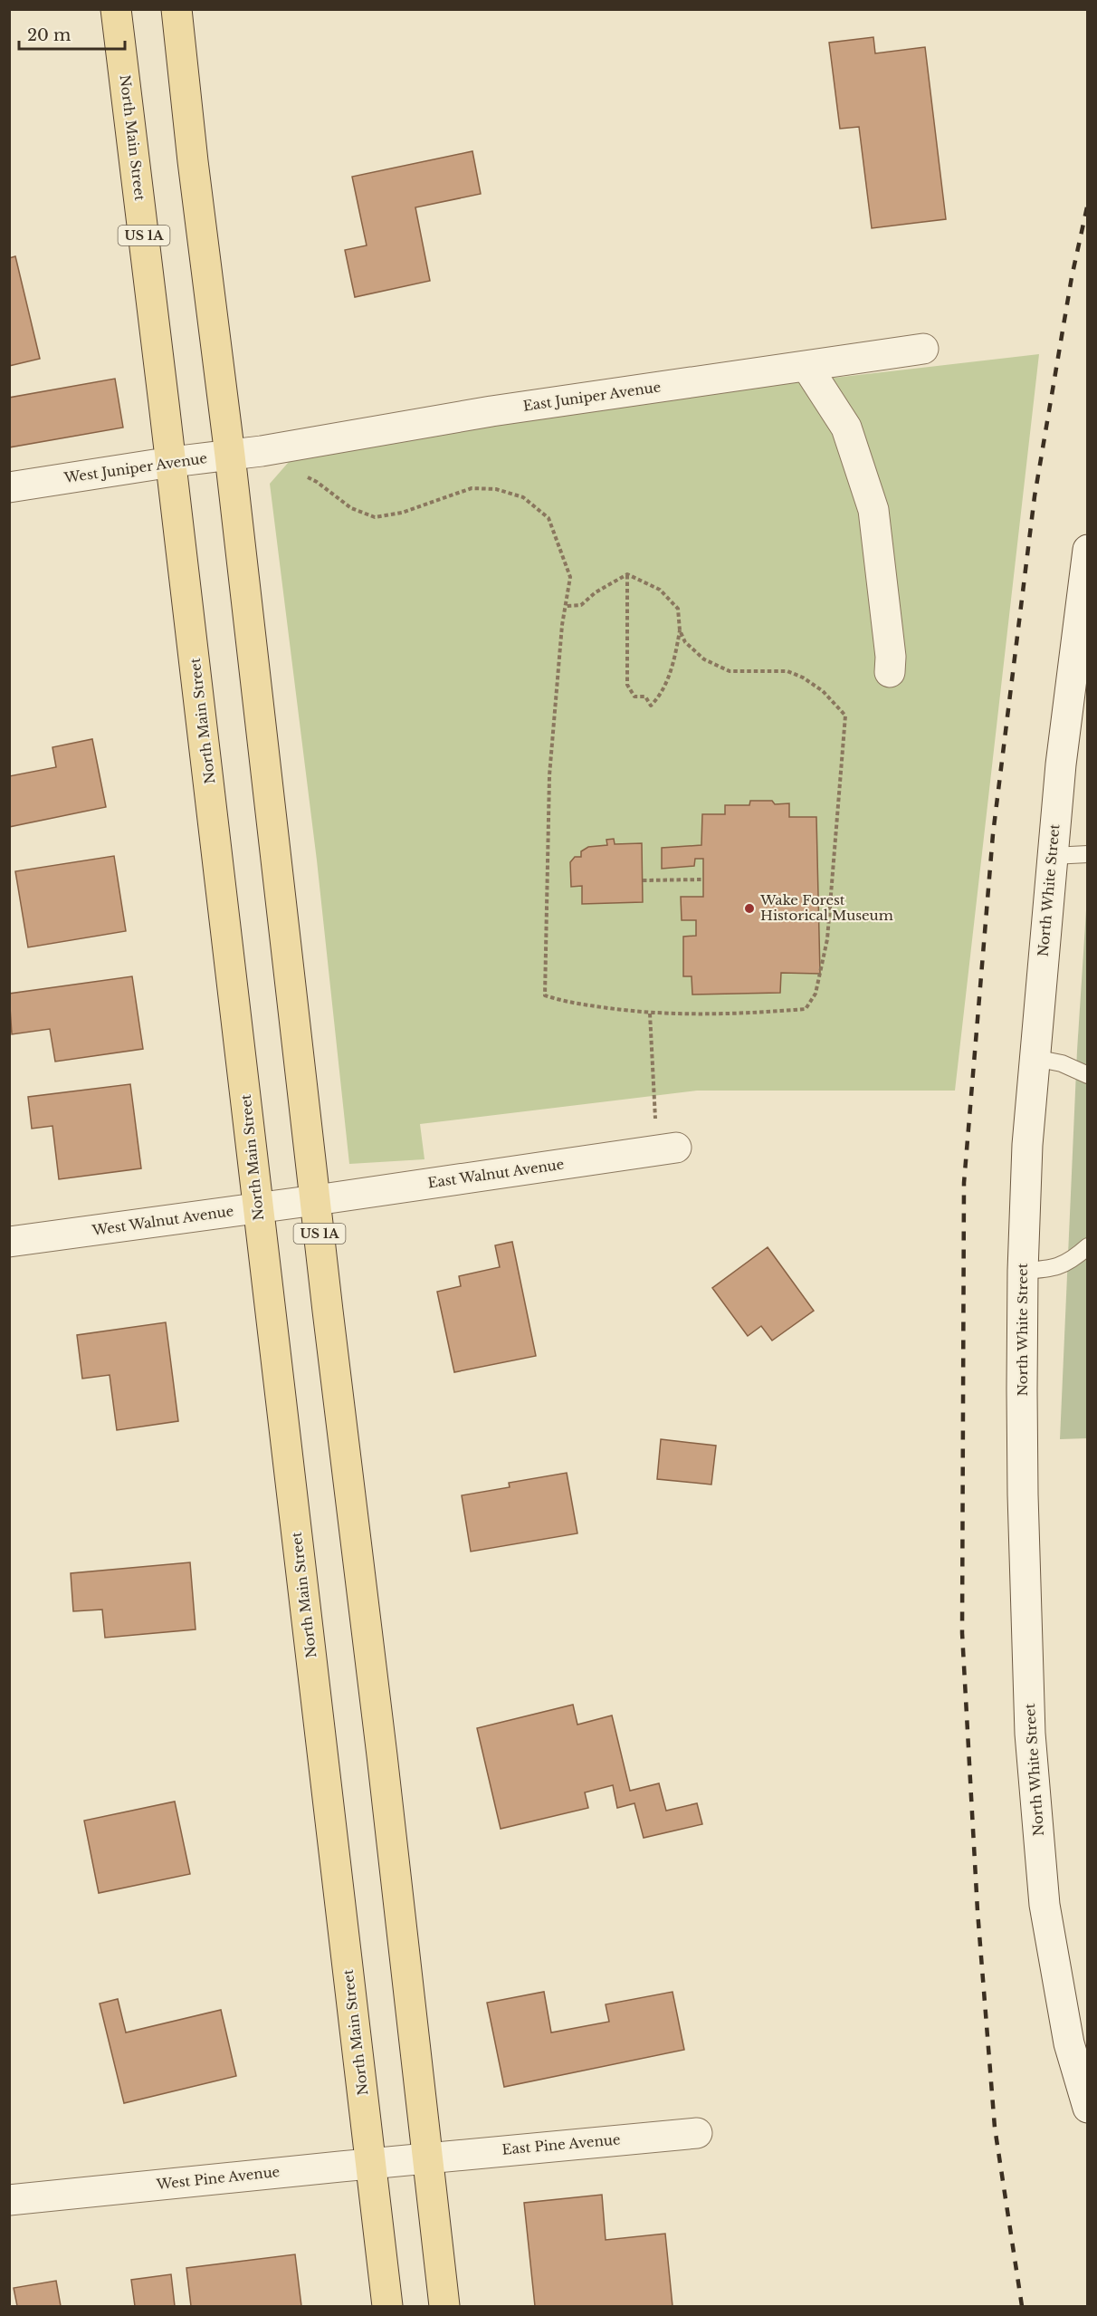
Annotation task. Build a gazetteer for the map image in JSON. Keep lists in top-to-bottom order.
{
  "streets": {
    "main road": ["North Main Street", "US 1A"],
    "street": [
      "East Juniper Avenue",
      "West Juniper Avenue",
      "North White Street",
      "East Walnut Avenue",
      "West Walnut Avenue",
      "East Pine Avenue",
      "West Pine Avenue"
    ]
  },
  "crossings": [
    ["North Main Street", "West Juniper Avenue"],
    ["North Main Street", "West Walnut Avenue"],
    ["North Main Street", "West Pine Avenue"],
    ["US 1A", "West Juniper Avenue"],
    ["US 1A", "East Walnut Avenue"],
    ["US 1A", "West Walnut Avenue"],
    ["US 1A", "East Pine Avenue"],
    ["US 1A", "West Pine Avenue"],
    ["East Juniper Avenue", "West Juniper Avenue"],
    ["East Walnut Avenue", "West Walnut Avenue"],
    ["East Pine Avenue", "West Pine Avenue"]
  ],
  "places": ["Wake Forest Historical Museum"],
  "scale_bar": "20 m"
}
